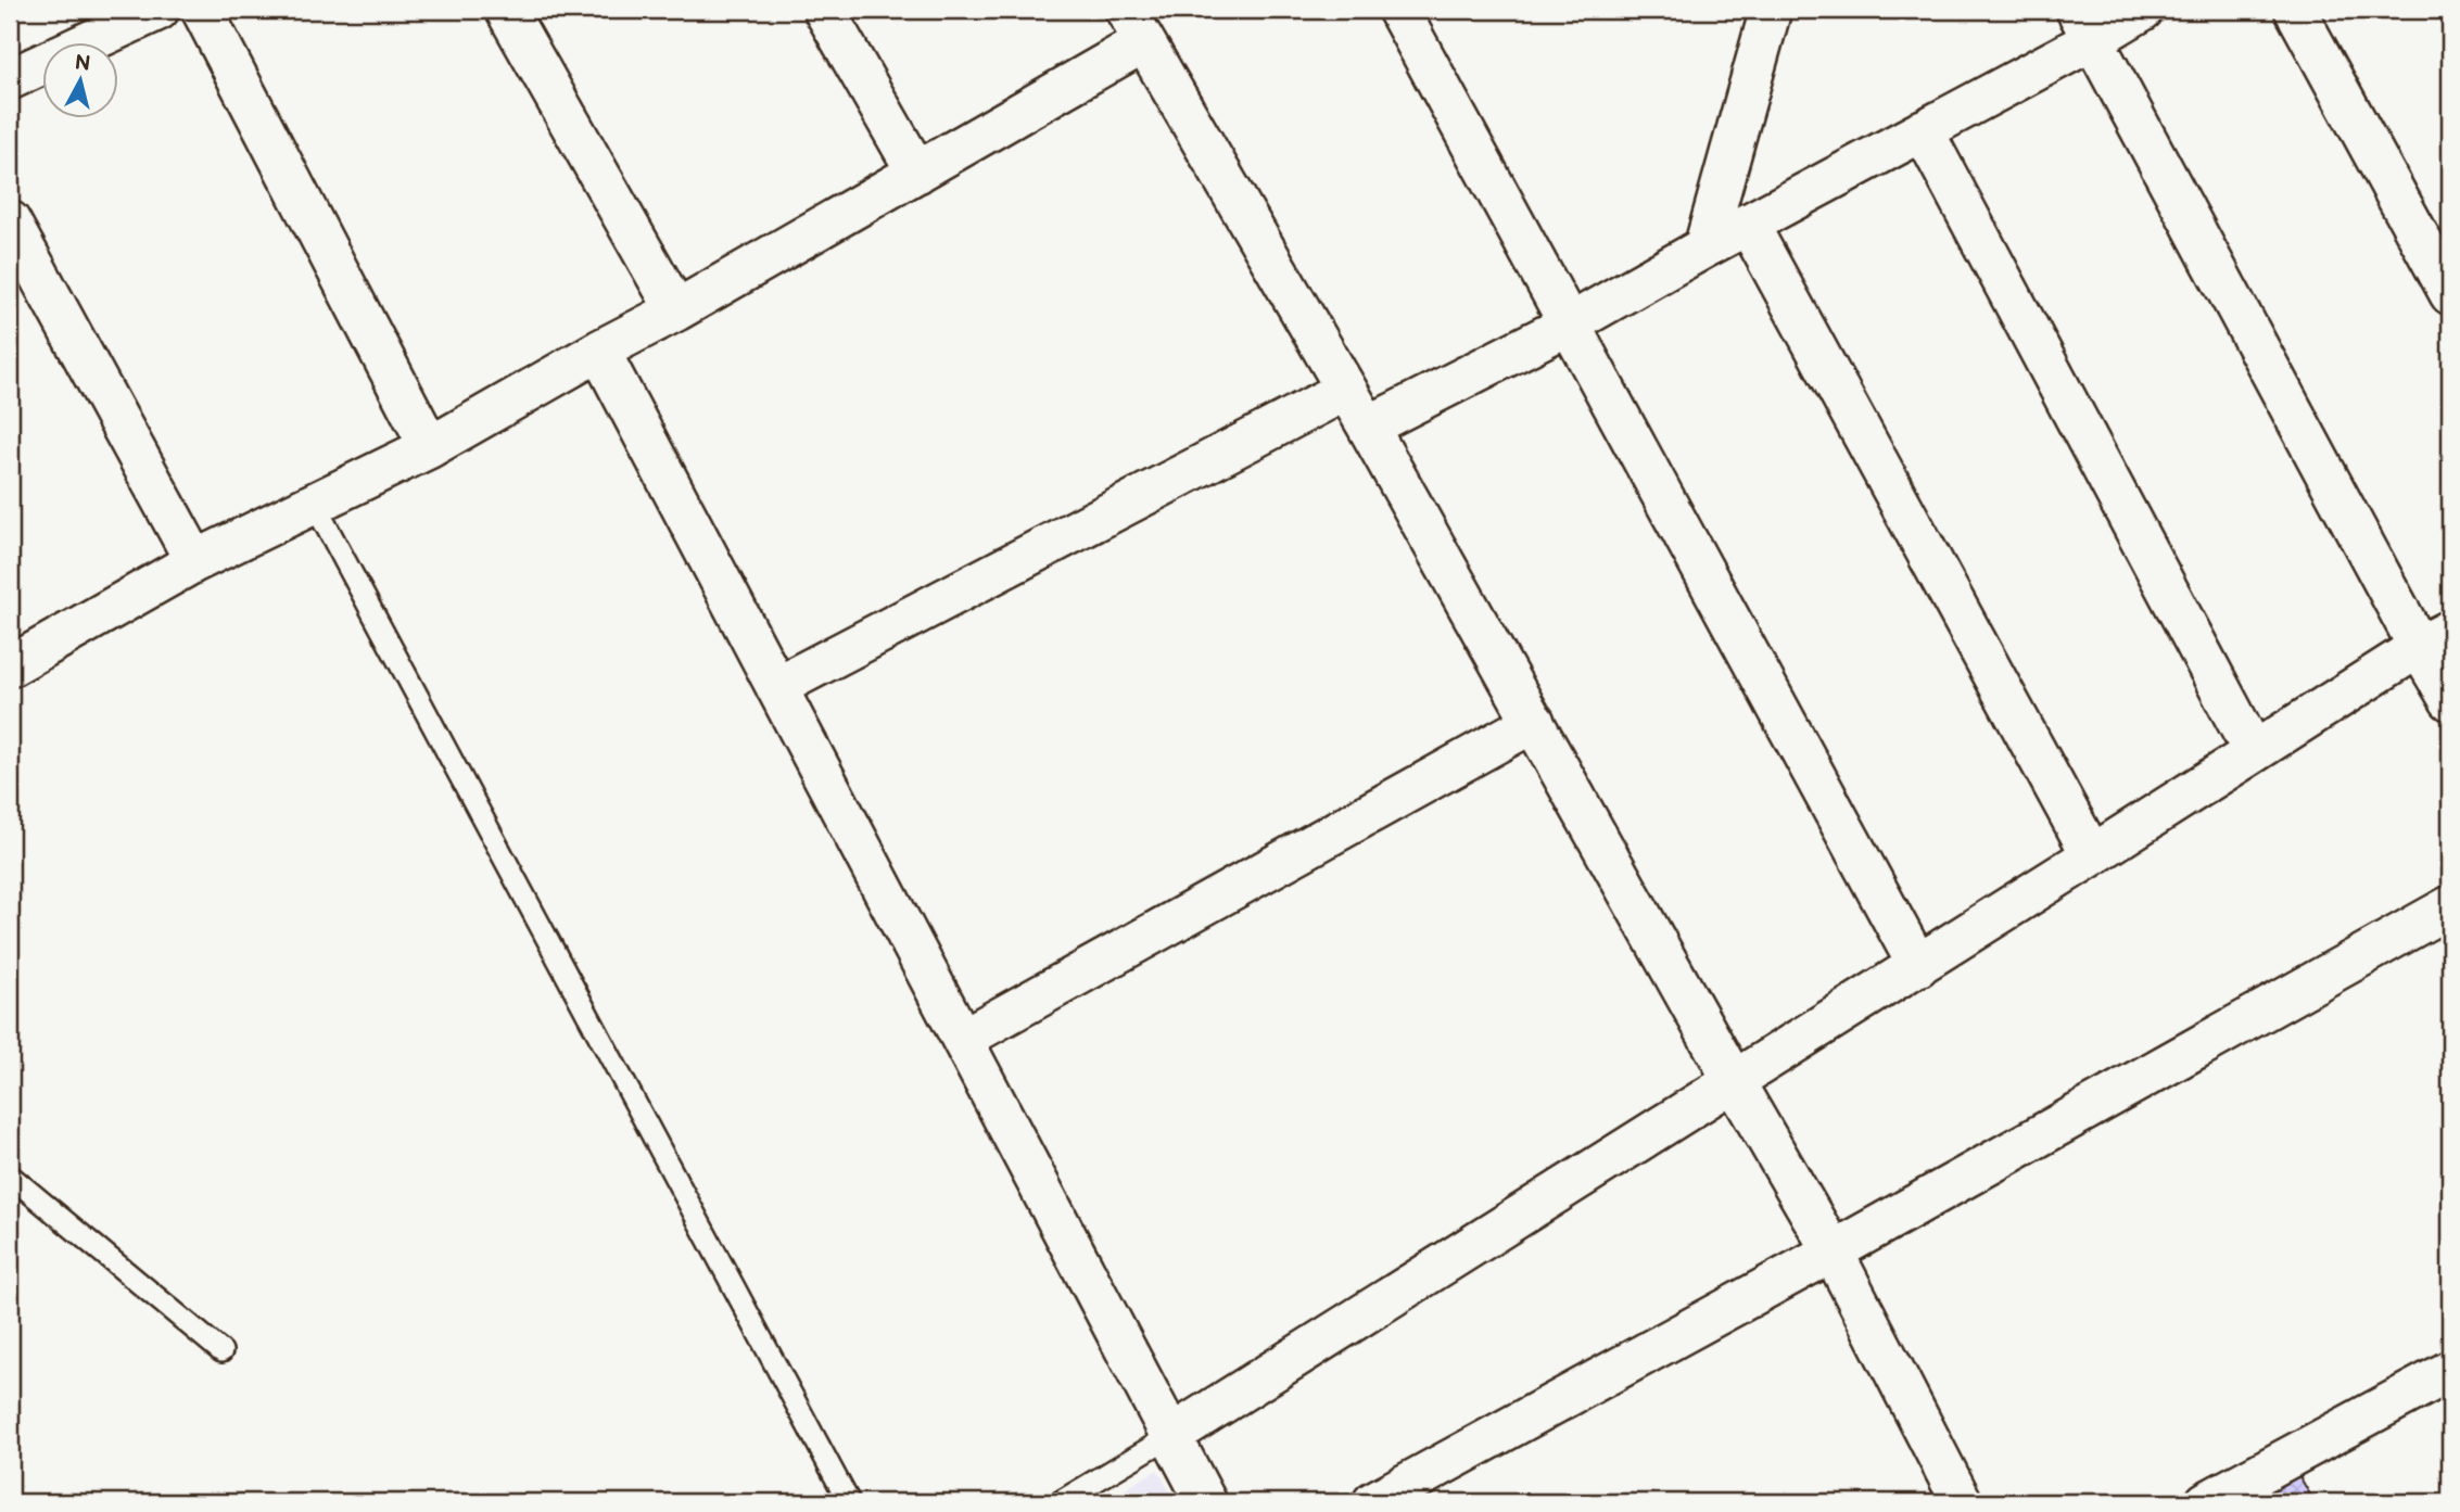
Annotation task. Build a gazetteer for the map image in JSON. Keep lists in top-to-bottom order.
{
  "north": "top"
}
